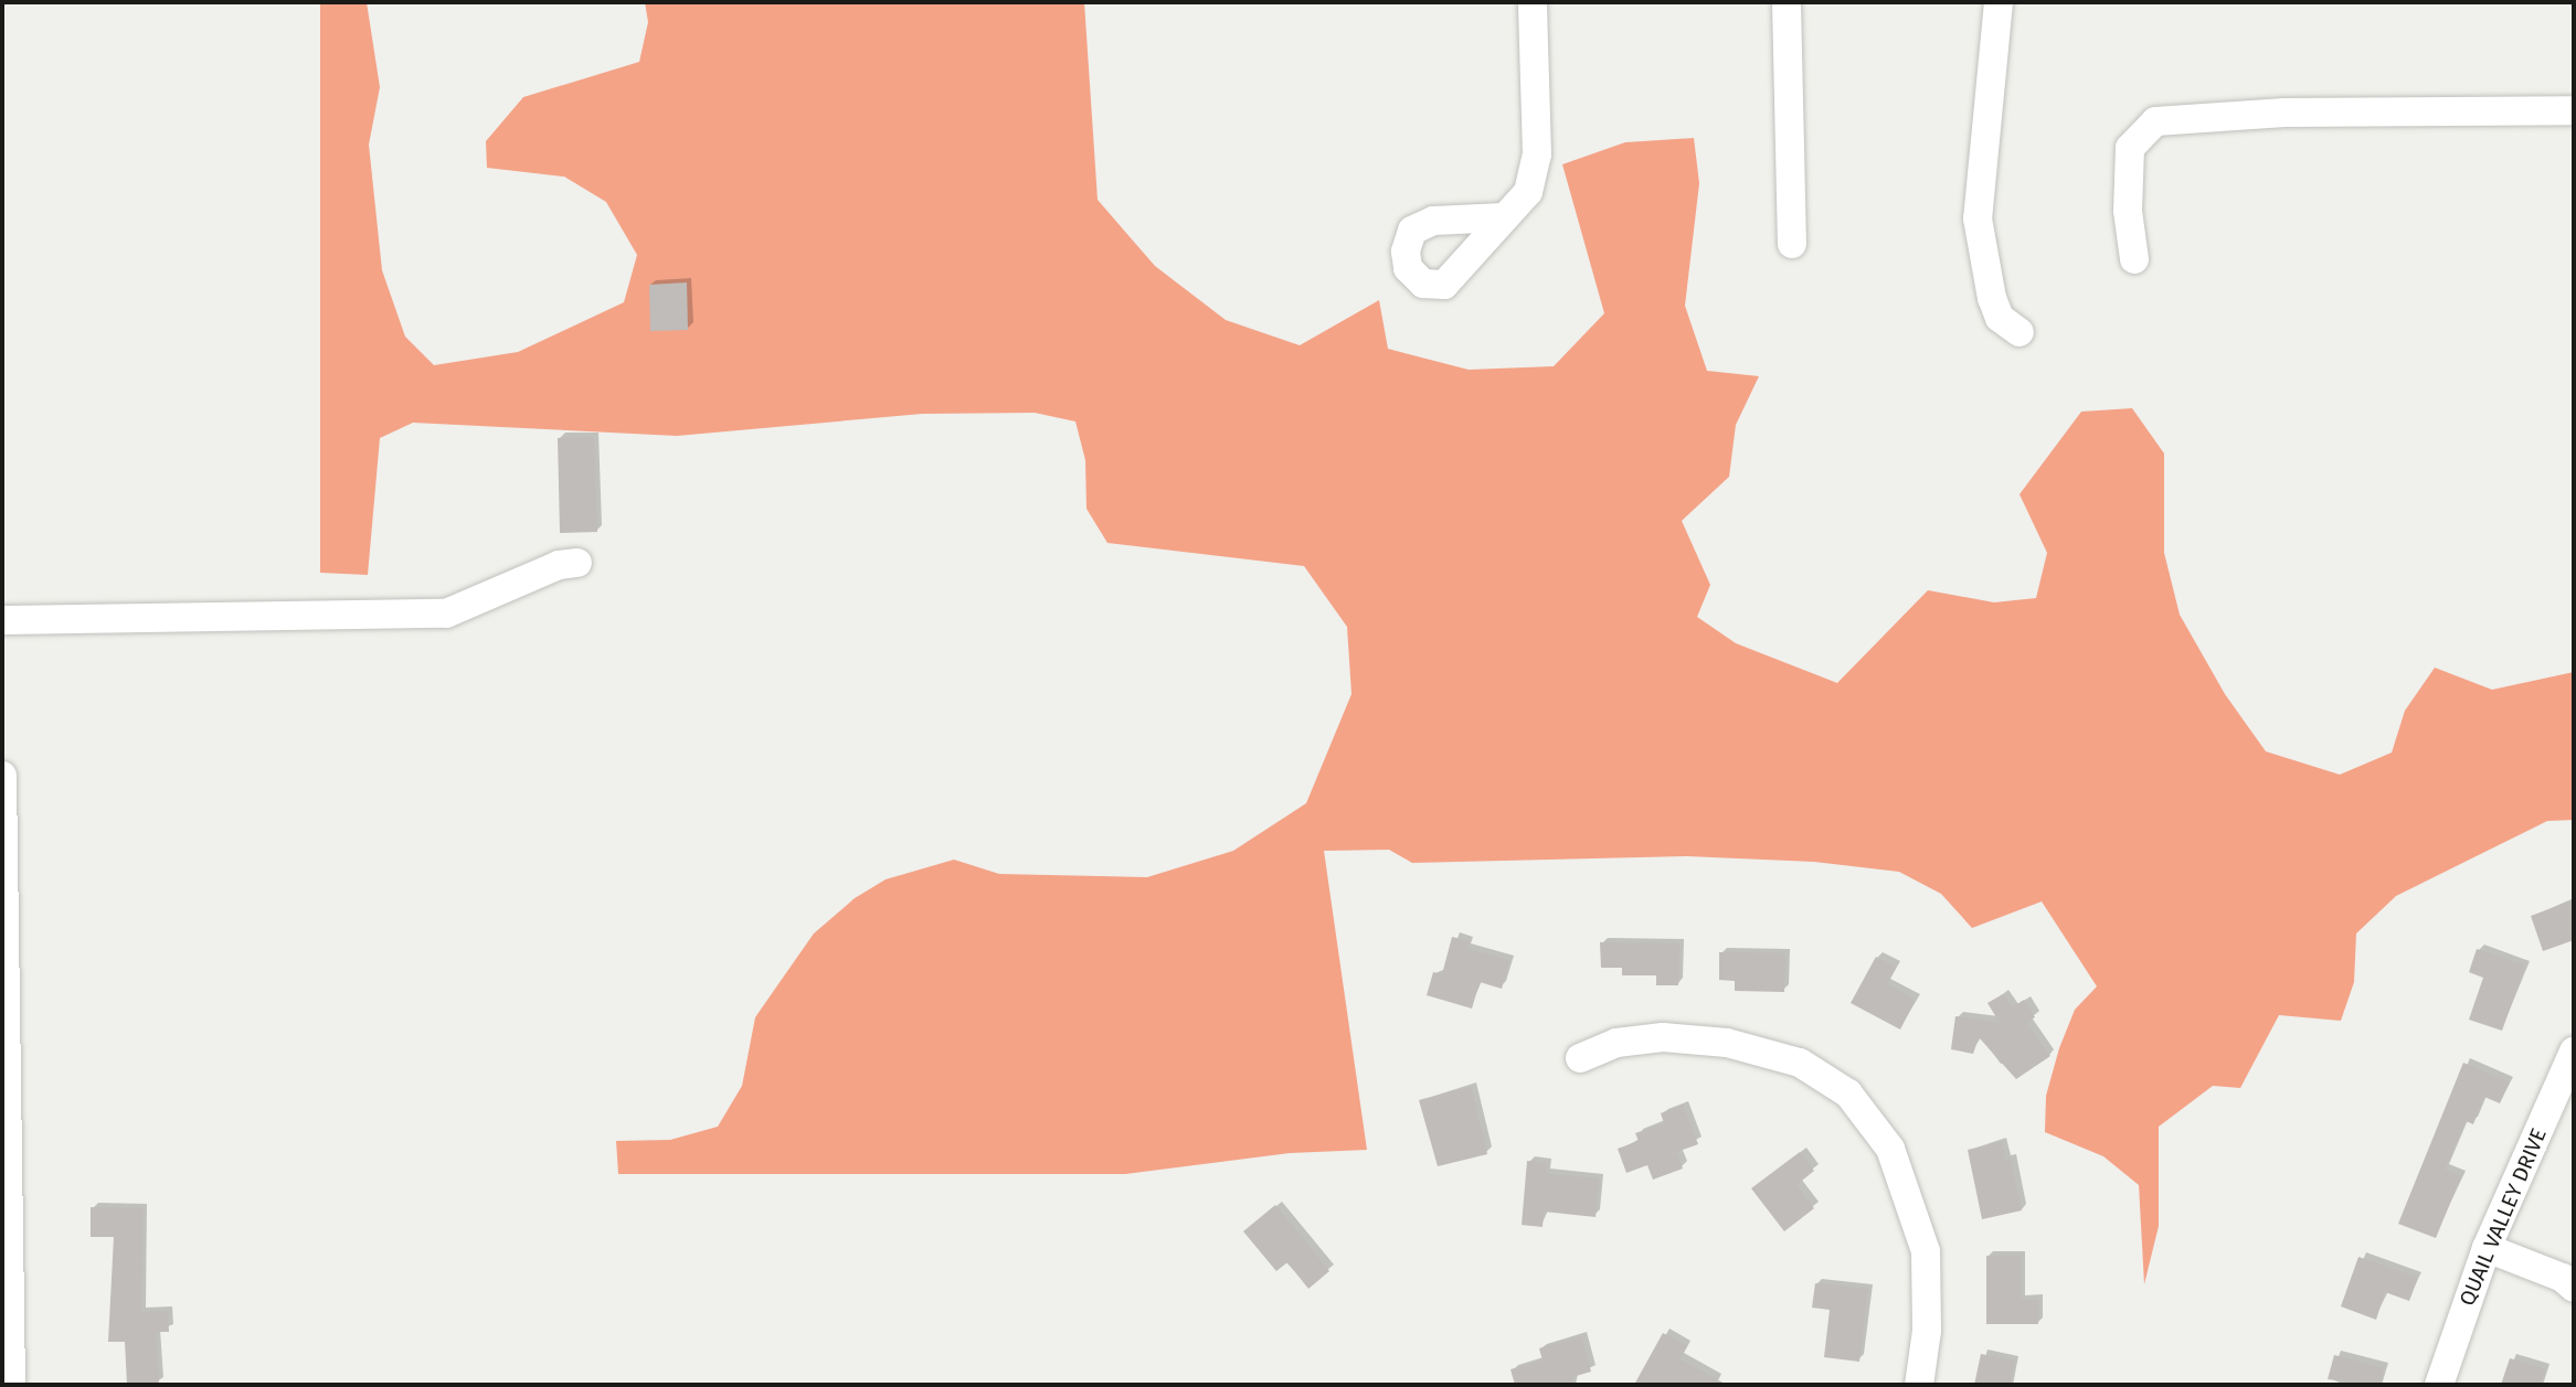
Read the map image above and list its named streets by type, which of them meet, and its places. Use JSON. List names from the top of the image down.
{
  "streets": {
    "street": ["QUAIL VALLEY DRIVE"]
  }
}
